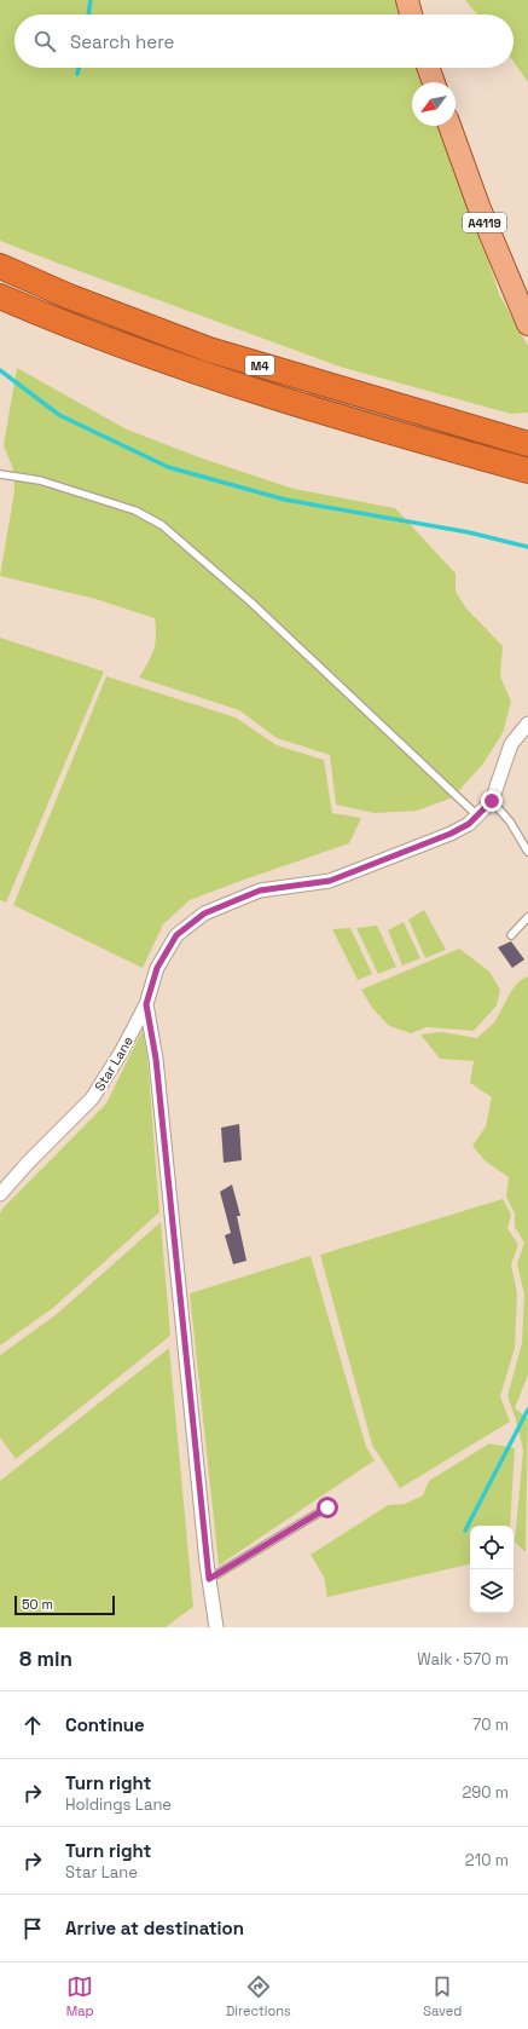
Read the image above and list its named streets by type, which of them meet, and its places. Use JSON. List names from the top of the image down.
{
  "streets": {
    "highway": ["M4"],
    "main road": ["A4119"],
    "street": ["Star Lane"]
  },
  "scale_bar": "50 m",
  "north": "bottom left",
  "page": {
    "search": "Search here",
    "scale": "50 m",
    "heading": ["8 min", "Walk · 570 m"],
    "list": [
      ["Continue", "70 m"],
      ["Turn right", "Holdings Lane", "290 m"],
      ["Turn right", "Star Lane", "210 m"],
      "Arrive at destination"
    ],
    "nav": ["Map", "Directions", "Saved"]
  }
}
